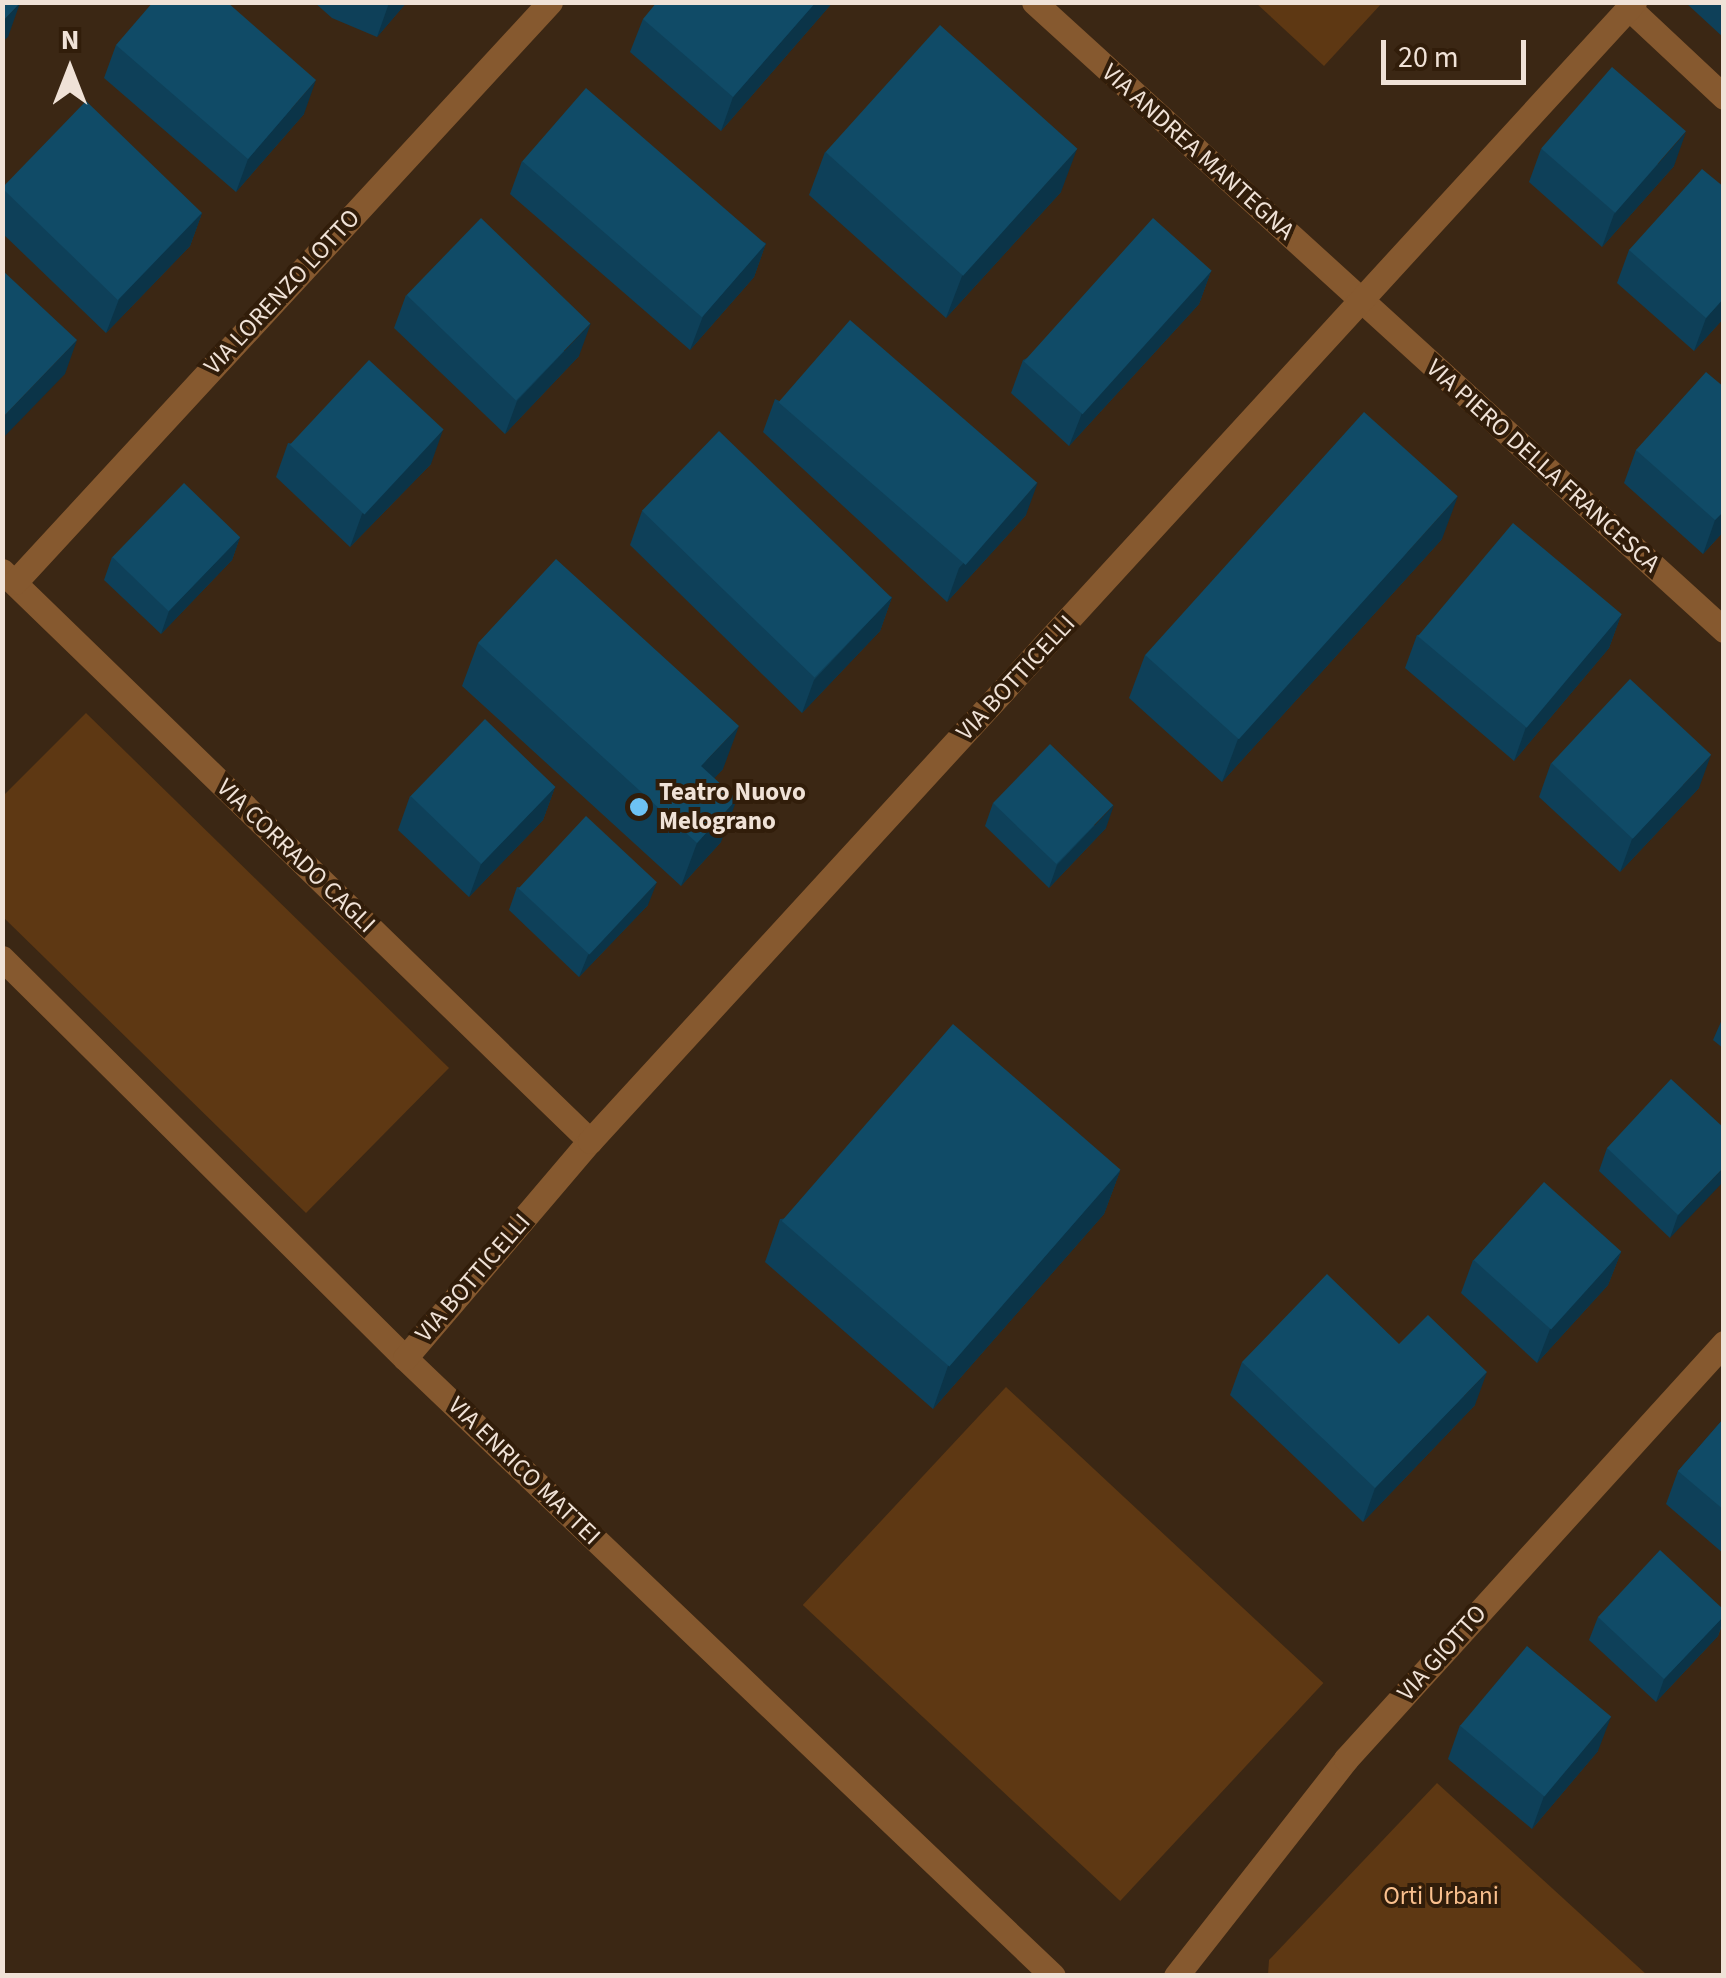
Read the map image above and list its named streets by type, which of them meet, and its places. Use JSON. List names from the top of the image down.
{
  "streets": {
    "street": [
      "VIA ANDREA MANTEGNA",
      "VIA LORENZO LOTTO",
      "VIA PIERO DELLA FRANCESCA",
      "VIA BOTTICELLI",
      "VIA CORRADO CAGLI",
      "VIA ENRICO MATTEI",
      "VIA GIOTTO"
    ]
  },
  "crossings": [
    ["VIA ANDREA MANTEGNA", "VIA PIERO DELLA FRANCESCA"],
    ["VIA ANDREA MANTEGNA", "VIA BOTTICELLI"],
    ["VIA LORENZO LOTTO", "VIA CORRADO CAGLI"],
    ["VIA PIERO DELLA FRANCESCA", "VIA BOTTICELLI"],
    ["VIA BOTTICELLI", "VIA CORRADO CAGLI"],
    ["VIA BOTTICELLI", "VIA ENRICO MATTEI"]
  ],
  "parks": ["Orti Urbani"],
  "places": ["Teatro Nuovo Melograno"],
  "scale_bar": "20 m",
  "north": "top"
}
